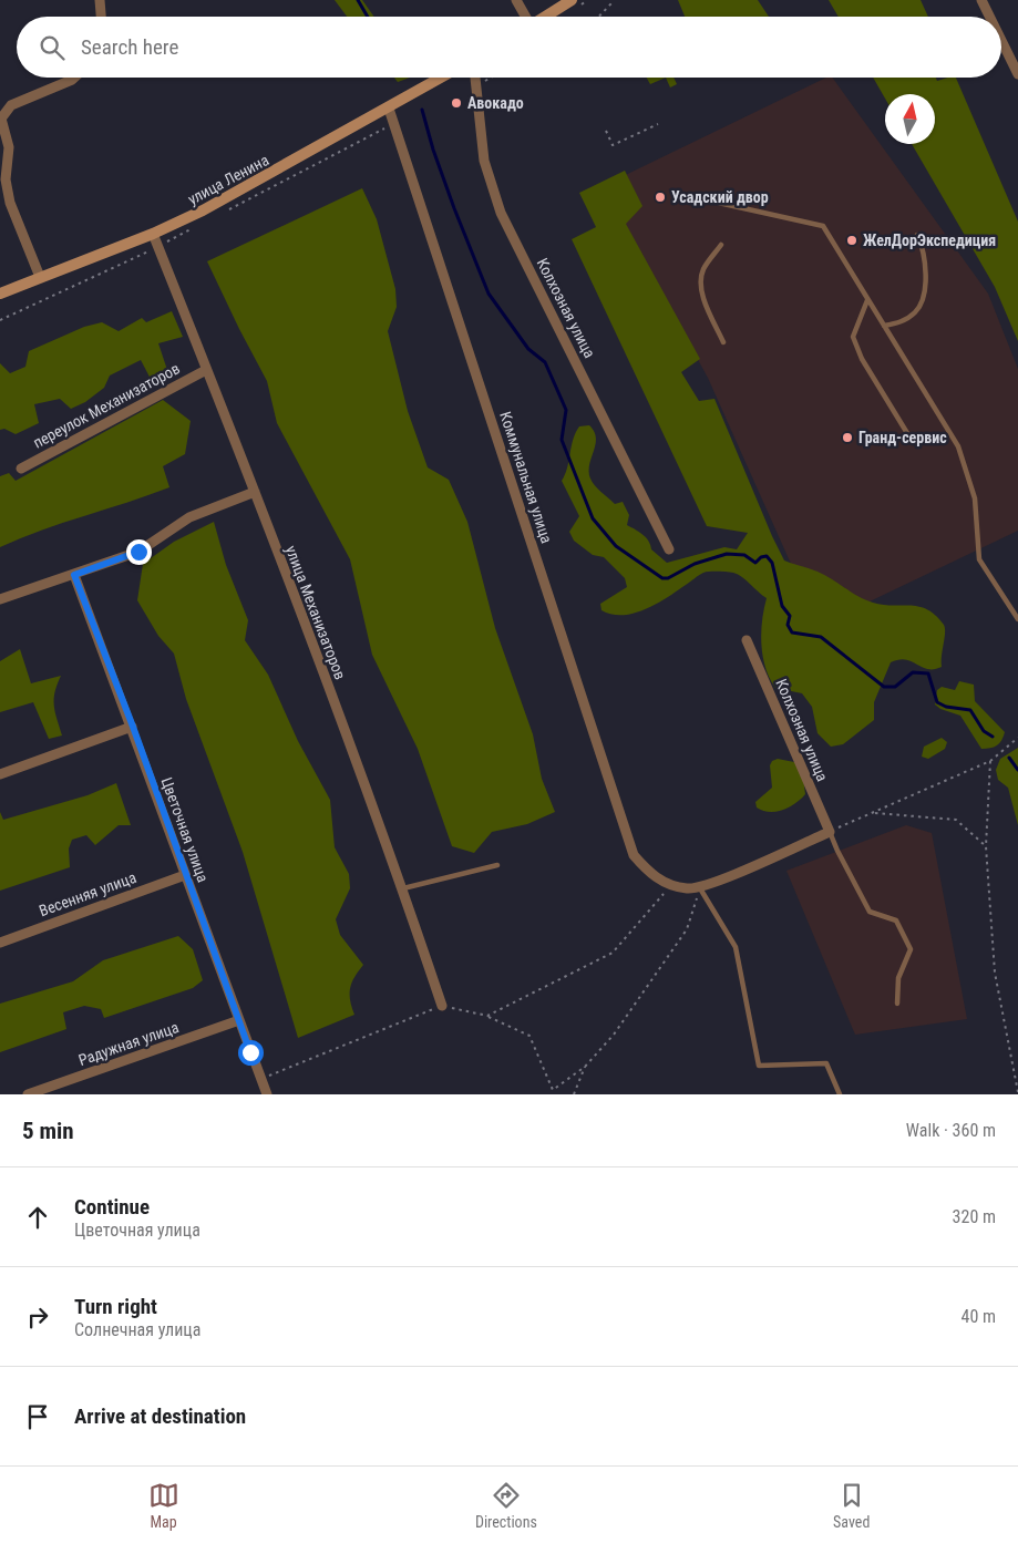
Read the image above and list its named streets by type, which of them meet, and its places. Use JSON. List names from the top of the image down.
{
  "streets": {
    "street": [
      "улица Ленина",
      "Колхозная улица",
      "переулок Механизаторов",
      "Коммунальная улица",
      "улица Механизаторов",
      "Цветочная улица",
      "Весенняя улица",
      "Радужная улица"
    ]
  },
  "crossings": [
    ["улица Ленина", "Коммунальная улица"],
    ["улица Ленина", "улица Механизаторов"],
    ["переулок Механизаторов", "улица Механизаторов"],
    ["Цветочная улица", "Весенняя улица"],
    ["Цветочная улица", "Радужная улица"]
  ],
  "places": [
    "Авокадо",
    "Усадский двор",
    "ЖелДорЭкспедиция",
    "Гранд-сервис"
  ],
  "north": "top",
  "page": {
    "search": "Search here",
    "heading": ["5 min", "Walk · 360 m"],
    "list": [
      ["Continue", "Цветочная улица", "320 m"],
      ["Turn right", "Солнечная улица", "40 m"],
      "Arrive at destination"
    ],
    "nav": ["Map", "Directions", "Saved"]
  }
}
